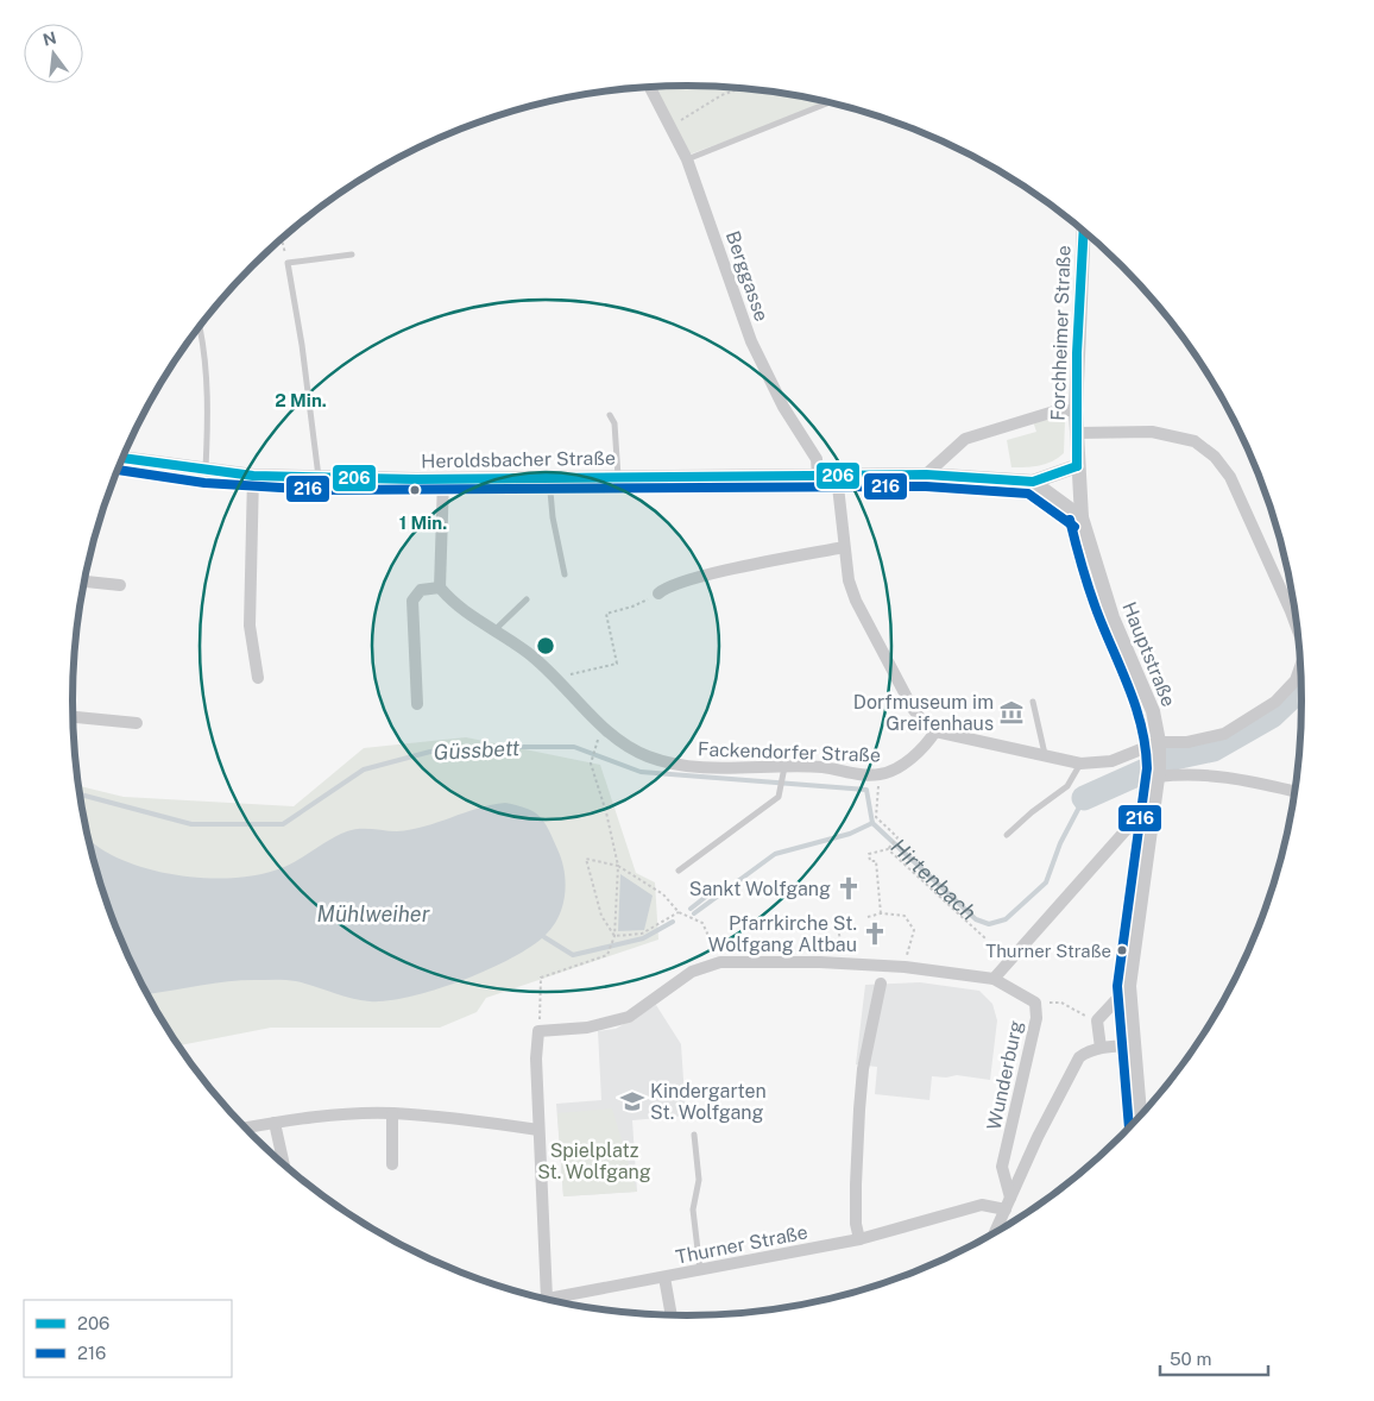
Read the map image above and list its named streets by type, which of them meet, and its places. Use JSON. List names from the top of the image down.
{
  "streets": {
    "street": [
      "Berggasse",
      "Forchheimer Straße",
      "Heroldsbacher Straße",
      "Hauptstraße",
      "Fackendorfer Straße",
      "Wunderburg",
      "Thurner Straße"
    ]
  },
  "crossings": [
    ["Berggasse", "Heroldsbacher Straße"],
    ["Forchheimer Straße", "Heroldsbacher Straße"],
    ["Forchheimer Straße", "Hauptstraße"]
  ],
  "water": ["Güssbett", "Hirtenbach", "Mühlweiher"],
  "parks": ["Spielplatz St. Wolfgang"],
  "places": {
    "museum": ["Dorfmuseum im Greifenhaus"],
    "church": ["Sankt Wolfgang", "Pfarrkirche St. Wolfgang Altbau"],
    "other": ["Thurner Straße"],
    "school or university": ["Kindergarten St. Wolfgang"]
  },
  "lines": ["transit line 206", "transit line 216"],
  "legend": ["206", "216"],
  "scale_bar": "50 m",
  "north": "top",
  "rings": ["2 Min.", "1 Min."]
}
